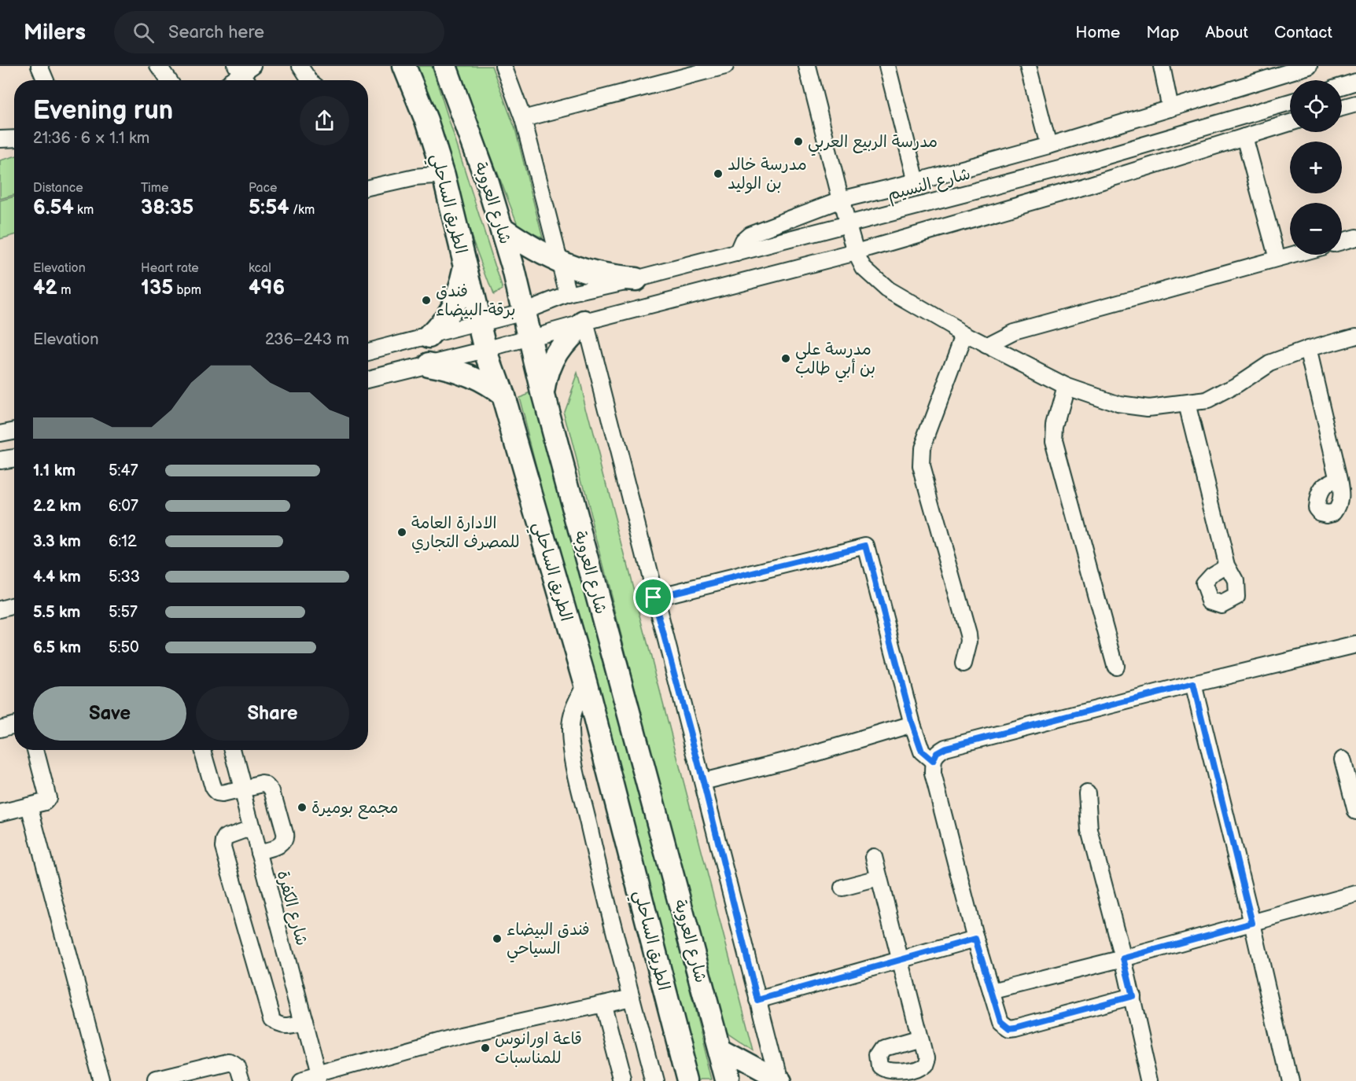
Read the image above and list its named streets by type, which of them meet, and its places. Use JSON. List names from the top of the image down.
{
  "streets": {
    "highway": ["شارع العروبة", "الطريق الساحلي"],
    "street": ["شارع النسيم", "شارع الكفرة"]
  },
  "crossings": [
    ["شارع النسيم", "شارع العروبة"],
    ["شارع النسيم", "الطريق الساحلي"]
  ],
  "places": [
    "مدرسة الربيع العربي",
    "مدرسة خالد بن الوليد",
    "فندق برقة-البيضاء",
    "مدرسة علي بن أبي طالب",
    "الادارة العامة للمصرف التجاري",
    "مجمع بوميرة",
    "فندق البيضاء السياحي",
    "قاعة اورانوس للمناسبات"
  ],
  "page": {
    "header": "Milers",
    "search": "Search here",
    "nav": [
      "Home",
      "Map",
      "About",
      "Contact"
    ],
    "map_buttons": ["+", "−"],
    "heading": ["Evening run", "21:36 · 6 × 1.1 km"],
    "stats": [
      ["Distance", "6.54 km"],
      ["Time", "38:35"],
      ["Pace", "5:54 /km"],
      ["Elevation", "42 m"],
      ["Heart rate", "135 bpm"],
      ["kcal", "496"]
    ],
    "chart": ["Elevation", "236–243 m"],
    "list": [
      {
        "name": "1.1 km",
        "note": "5:47"
      },
      {
        "name": "2.2 km",
        "note": "6:07"
      },
      {
        "name": "3.3 km",
        "note": "6:12"
      },
      {
        "name": "4.4 km",
        "note": "5:33"
      },
      {
        "name": "5.5 km",
        "note": "5:57"
      },
      {
        "name": "6.5 km",
        "note": "5:50"
      }
    ],
    "buttons": ["Save", "Share"]
  }
}
